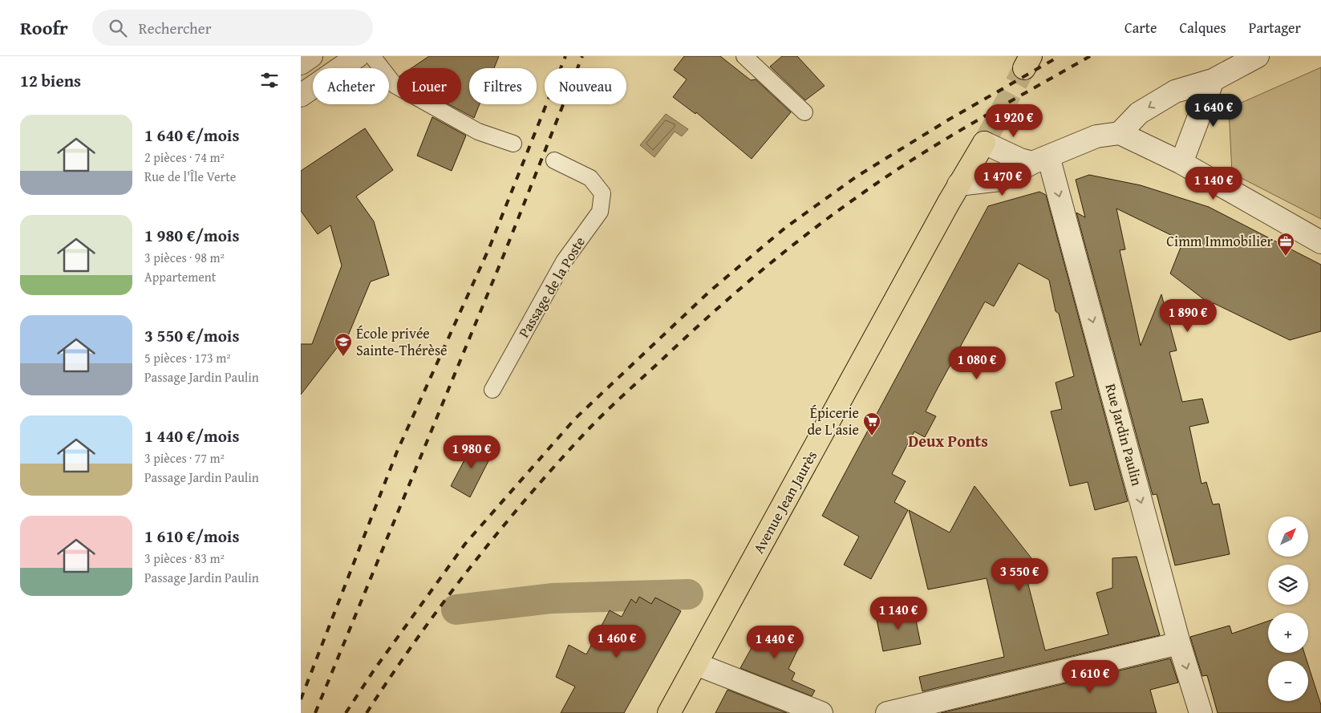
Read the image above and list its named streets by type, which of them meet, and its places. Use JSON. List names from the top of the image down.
{
  "streets": {
    "main road": ["Avenue Jean Jaurès"],
    "street": ["Rue Jardin Paulin"],
    "lane": ["Passage de la Poste"]
  },
  "one_way": ["Rue Jardin Paulin"],
  "districts": ["Deux Ponts"],
  "places": {
    "office": ["Cimm Immobilier"],
    "school or university": ["École privée Sainte-Thérèse"],
    "supermarket": ["Épicerie de L'asie"]
  },
  "north": "top right",
  "page": {
    "header": "Roofr",
    "search": "Rechercher",
    "nav": ["Carte", "Calques", "Partager"],
    "heading": "12 biens",
    "chip": [
      "Acheter",
      "Louer",
      "Filtres",
      "Nouveau"
    ],
    "price": [
      "1 640 €",
      "1 920 €",
      "1 470 €",
      "1 140 €",
      "1 890 €",
      "1 080 €",
      "1 980 €",
      "3 550 €",
      "1 140 €",
      "1 460 €",
      "1 440 €",
      "1 610 €"
    ],
    "list": [
      {
        "name": "1 640 €/mois",
        "note": "2 pièces · 74 m² · Rue de l'Île Verte"
      },
      {
        "name": "1 980 €/mois",
        "note": "3 pièces · 98 m² · Appartement"
      },
      {
        "name": "3 550 €/mois",
        "note": "5 pièces · 173 m² · Passage Jardin Paulin"
      },
      {
        "name": "1 440 €/mois",
        "note": "3 pièces · 77 m² · Passage Jardin Paulin"
      },
      {
        "name": "1 610 €/mois",
        "note": "3 pièces · 83 m² · Passage Jardin Paulin"
      }
    ],
    "map_buttons": ["+", "−"]
  }
}
